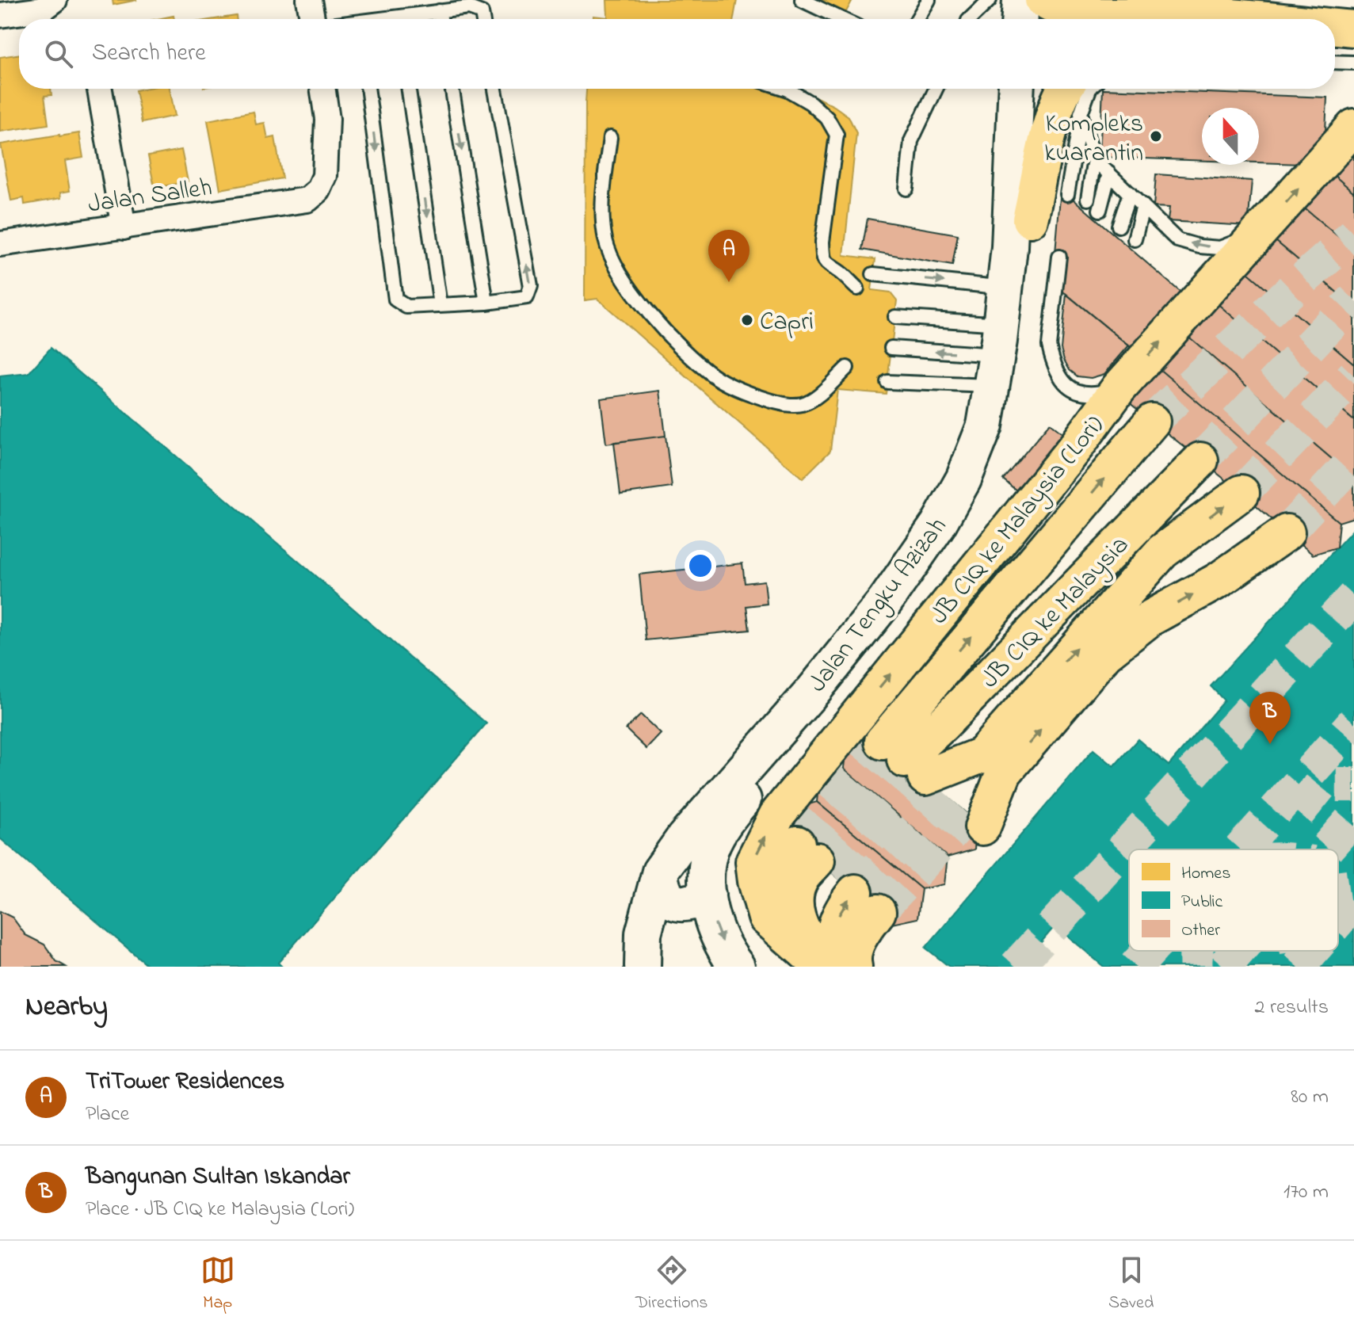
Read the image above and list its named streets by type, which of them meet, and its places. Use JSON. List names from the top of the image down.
{
  "streets": {
    "main road": ["JB CIQ ke Malaysia (Lori)", "Jalan Tengku Azizah", "JB CIQ ke Malaysia"],
    "street": ["Jalan Salleh"]
  },
  "crossings": [
    ["JB CIQ ke Malaysia (Lori)", "JB CIQ ke Malaysia"]
  ],
  "places": ["Kompleks kuarantin", "Capri"],
  "legend": ["Homes", "Public", "Other"],
  "north": "top",
  "page": {
    "search": "Search here",
    "pins": ["A", "B"],
    "heading": ["Nearby", "2 results"],
    "list": [
      {
        "mark": "A",
        "name": "TriTower Residences",
        "note": "Place",
        "value": "80 m"
      },
      {
        "mark": "B",
        "name": "Bangunan Sultan Iskandar",
        "note": "Place · JB CIQ ke Malaysia (Lori)",
        "value": "170 m"
      }
    ],
    "nav": ["Map", "Directions", "Saved"]
  }
}
